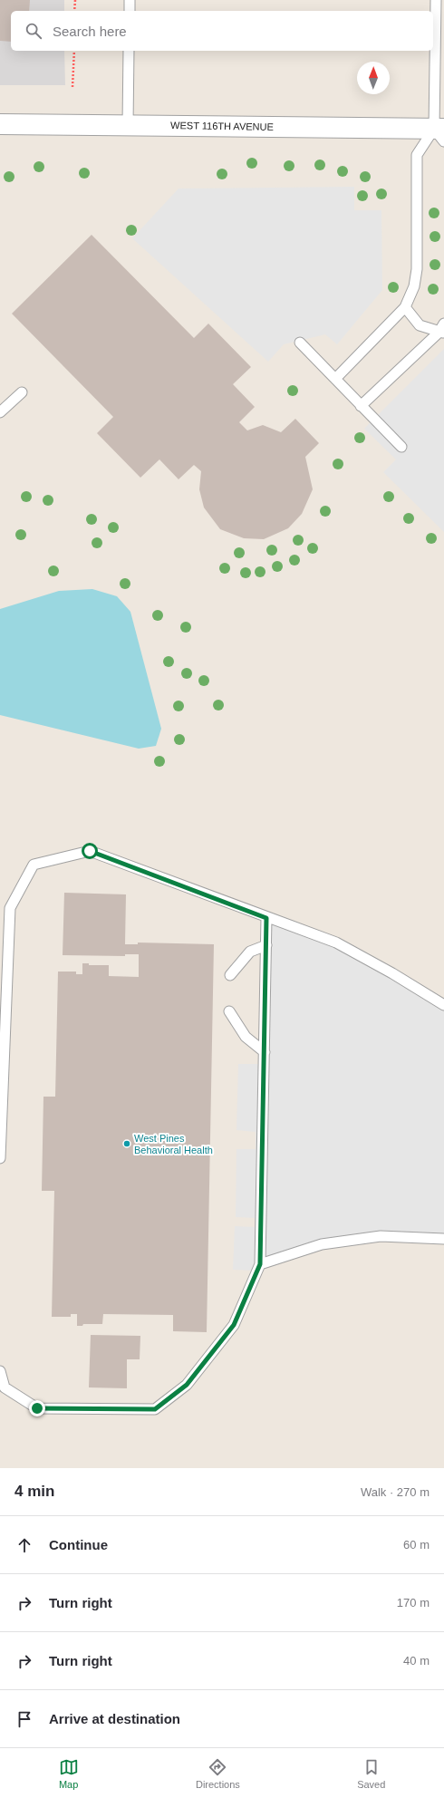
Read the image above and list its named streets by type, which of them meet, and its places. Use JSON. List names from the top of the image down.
{
  "streets": {
    "street": ["WEST 116TH AVENUE"]
  },
  "places": ["West Pines Behavioral Health"],
  "north": "top",
  "page": {
    "search": "Search here",
    "heading": ["4 min", "Walk · 270 m"],
    "list": [
      ["Continue", "60 m"],
      ["Turn right", "170 m"],
      ["Turn right", "40 m"],
      "Arrive at destination"
    ],
    "nav": ["Map", "Directions", "Saved"]
  }
}
